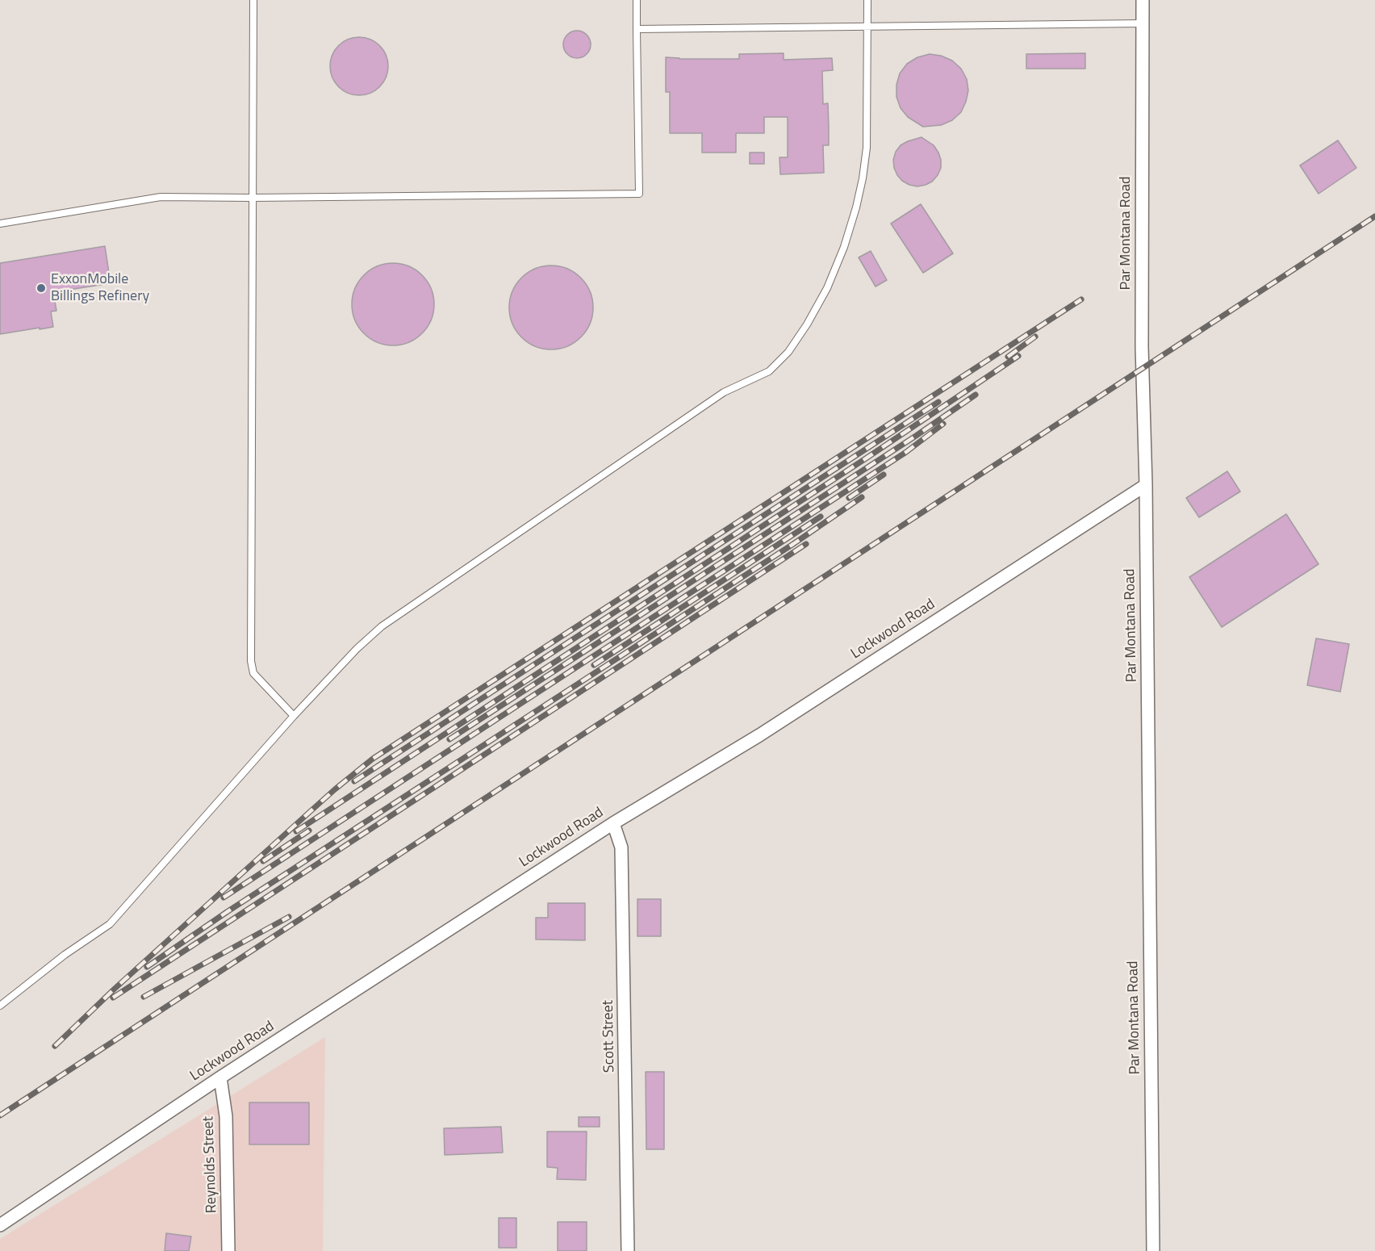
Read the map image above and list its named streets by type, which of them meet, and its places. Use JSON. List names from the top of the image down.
{
  "streets": {
    "street": [
      "Par Montana Road",
      "Lockwood Road",
      "Scott Street",
      "Reynolds Street"
    ]
  },
  "crossings": [
    ["Par Montana Road", "Lockwood Road"],
    ["Lockwood Road", "Scott Street"],
    ["Lockwood Road", "Reynolds Street"]
  ],
  "places": ["ExxonMobile Billings Refinery"]
}
